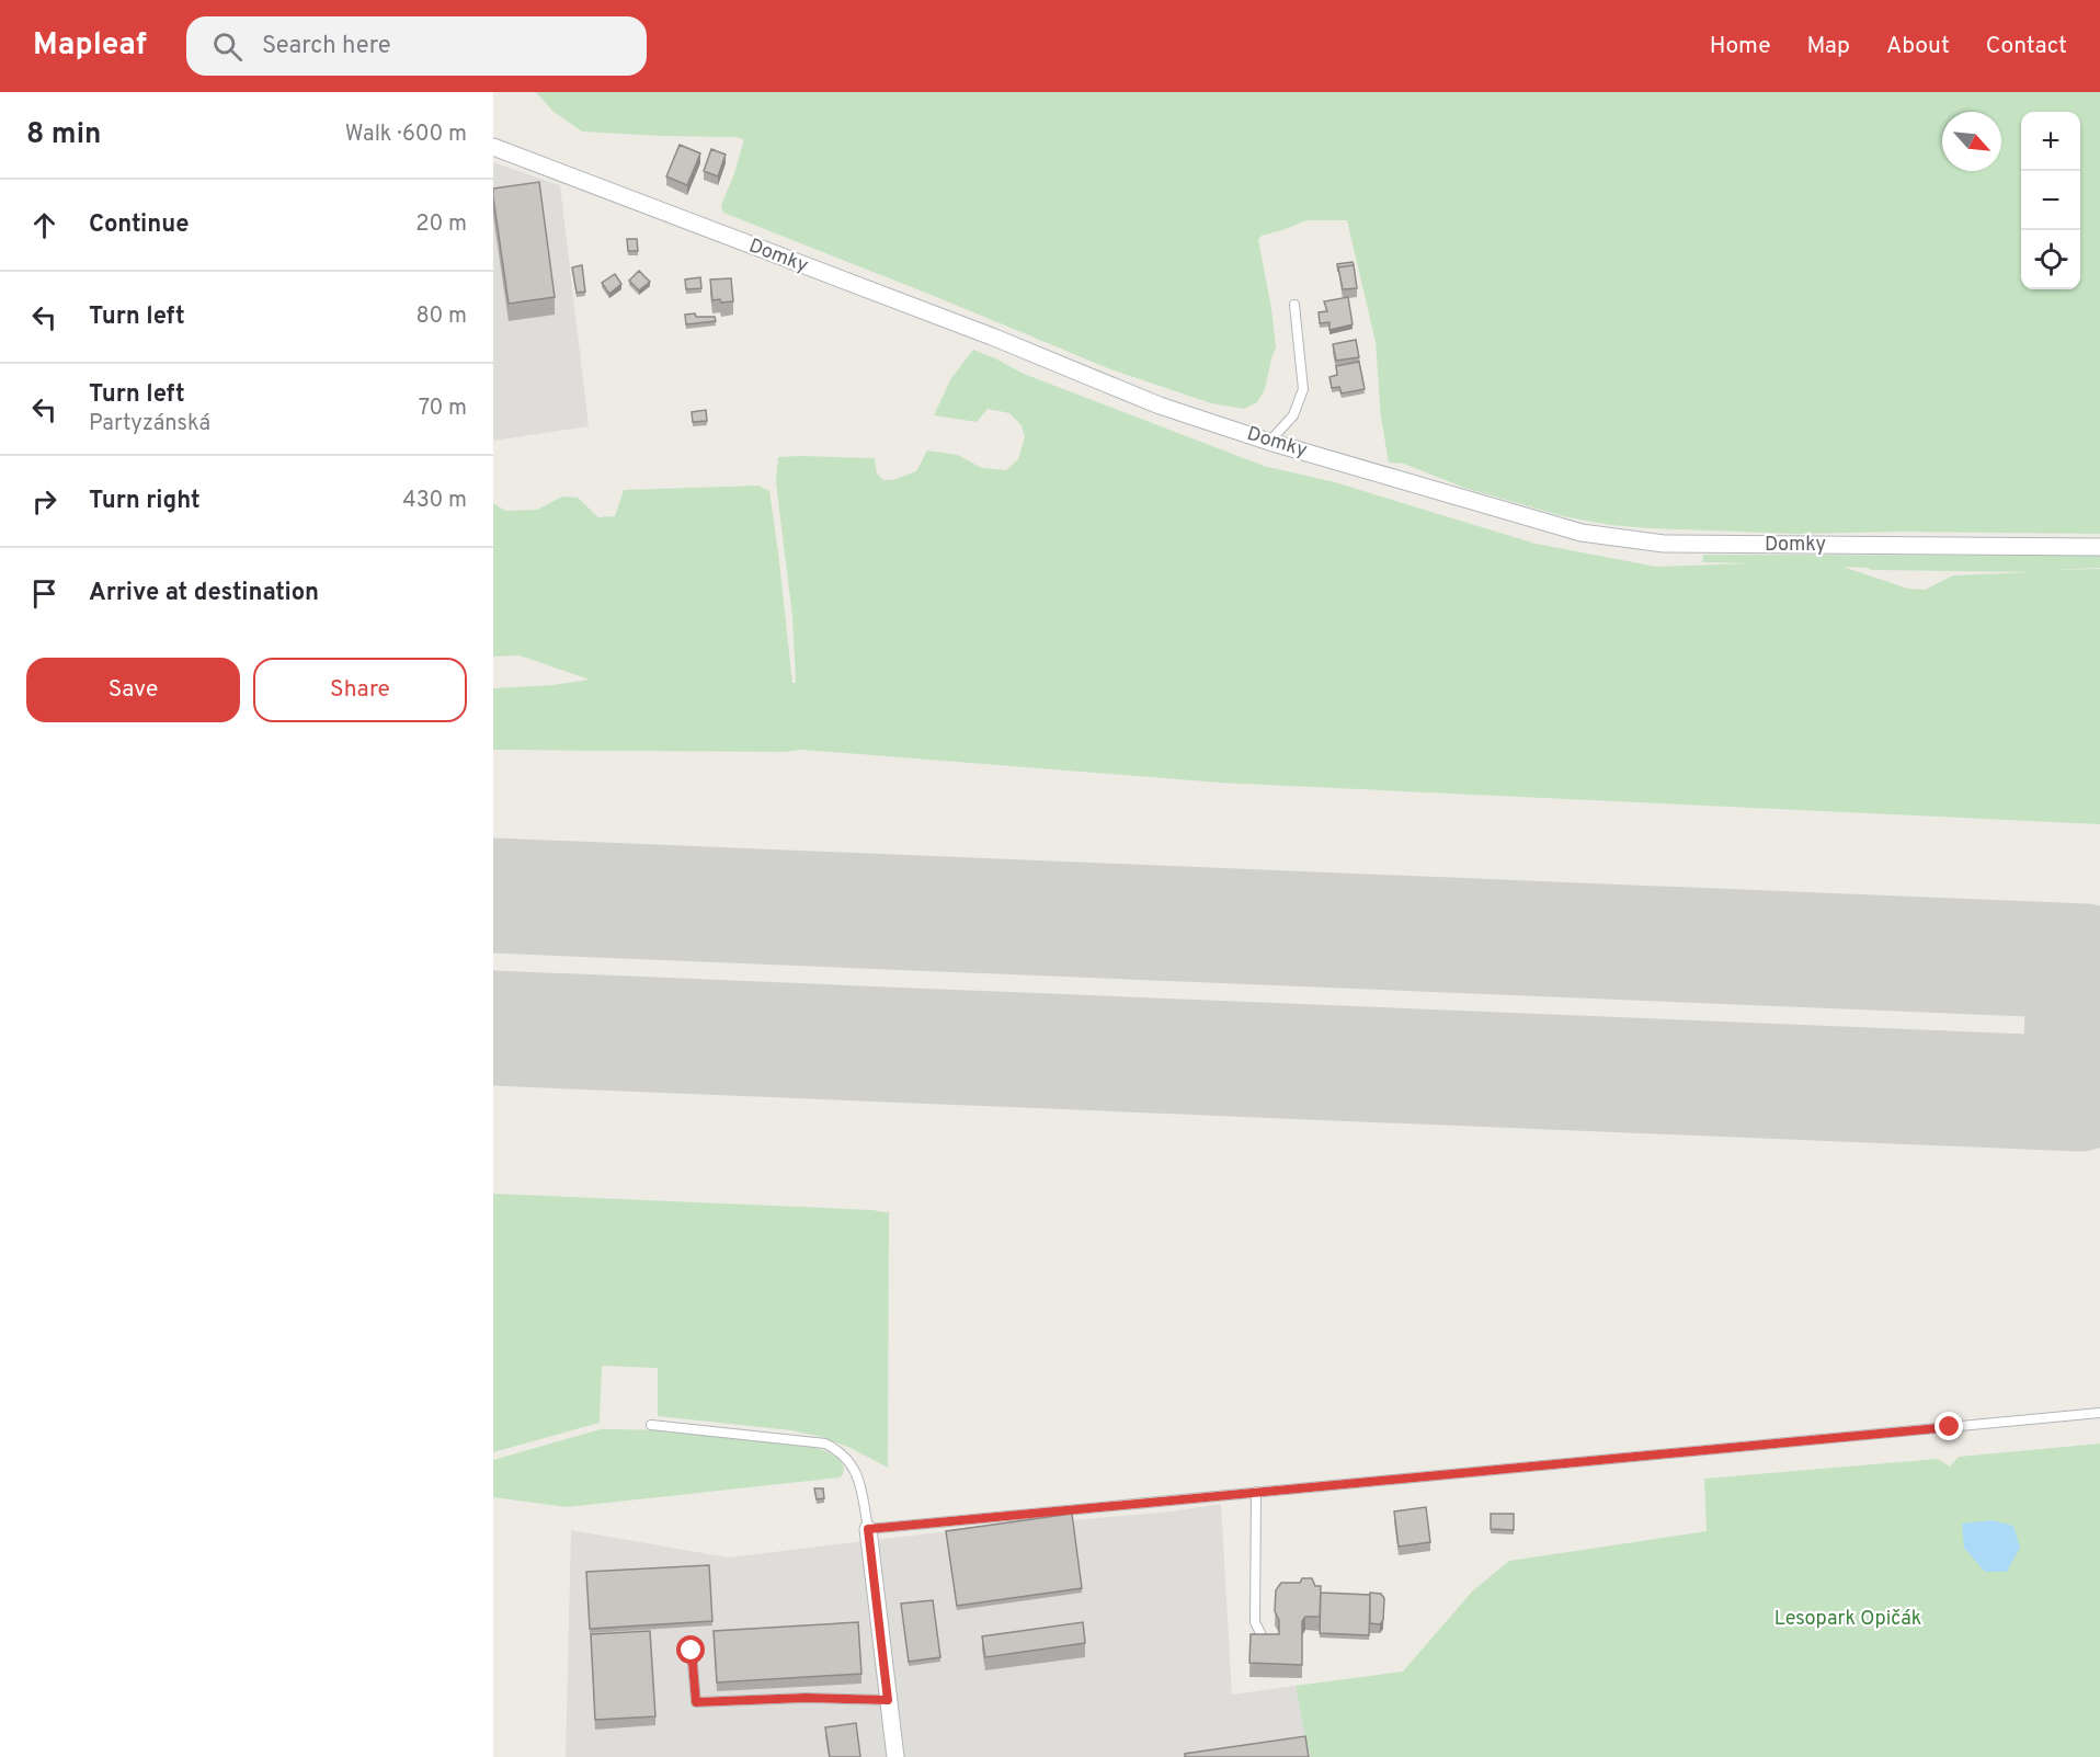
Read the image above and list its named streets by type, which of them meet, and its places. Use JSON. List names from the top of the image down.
{
  "streets": {
    "street": ["Domky"]
  },
  "parks": ["Lesopark Opičák"],
  "north": "bottom right",
  "page": {
    "header": "Mapleaf",
    "search": "Search here",
    "nav": [
      "Home",
      "Map",
      "About",
      "Contact"
    ],
    "heading": ["8 min", "Walk · 600 m"],
    "map_buttons": ["+", "−"],
    "list": [
      ["Continue", "20 m"],
      ["Turn left", "80 m"],
      ["Turn left", "Partyzánská", "70 m"],
      ["Turn right", "430 m"],
      "Arrive at destination"
    ],
    "buttons": ["Save", "Share"]
  }
}
